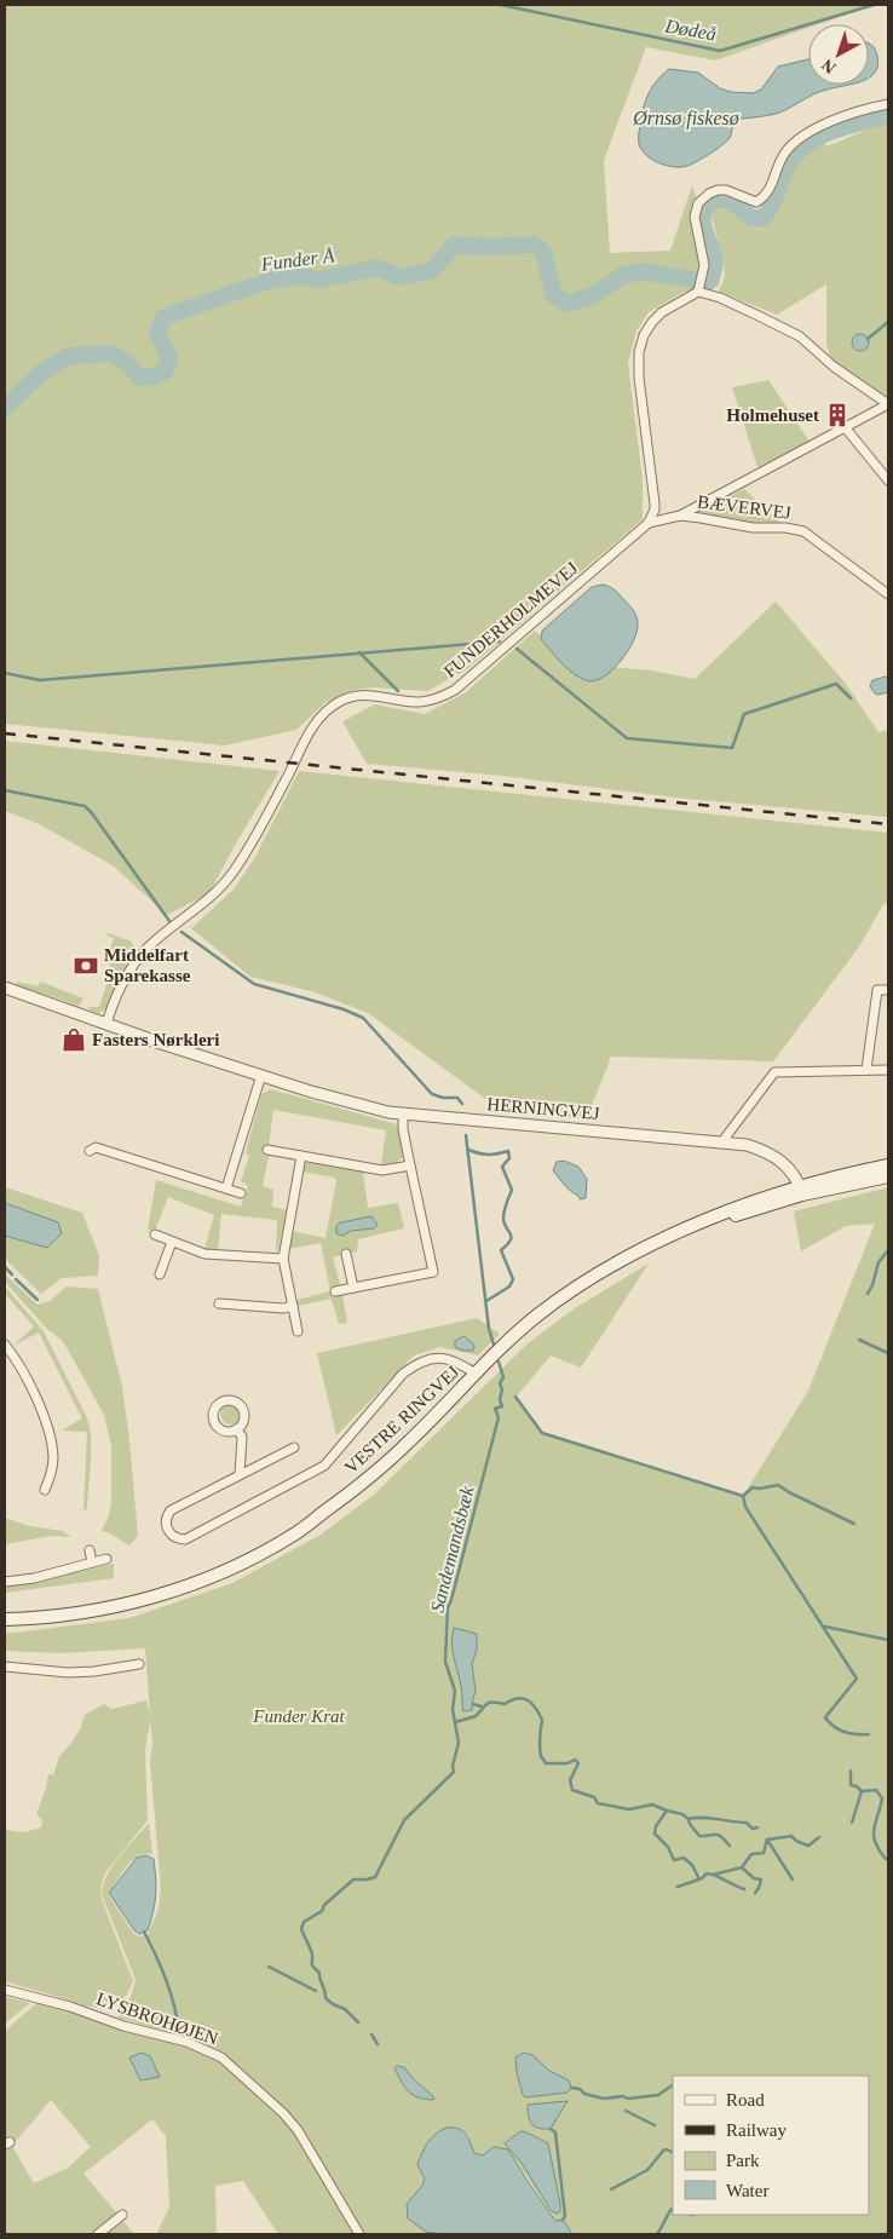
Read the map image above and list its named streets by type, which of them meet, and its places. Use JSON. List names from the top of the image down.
{
  "streets": {
    "main road": ["VESTRE RINGVEJ"],
    "street": [
      "BÆVERVEJ",
      "FUNDERHOLMEVEJ",
      "HERNINGVEJ",
      "LYSBROHØJEN"
    ]
  },
  "crossings": [
    ["BÆVERVEJ", "FUNDERHOLMEVEJ"],
    ["FUNDERHOLMEVEJ", "HERNINGVEJ"],
    ["HERNINGVEJ", "VESTRE RINGVEJ"]
  ],
  "water": [
    "Dødeå",
    "Ørnsø fiskesø",
    "Funder Å",
    "Sandemandsbæk"
  ],
  "parks": ["Funder Krat"],
  "places": {
    "building": ["Holmehuset"],
    "bank": ["Middelfart Sparekasse"],
    "shop": ["Fasters Nørkleri"]
  },
  "legend": [
    "Road",
    "Railway",
    "Park",
    "Water"
  ],
  "north": "bottom left"
}
